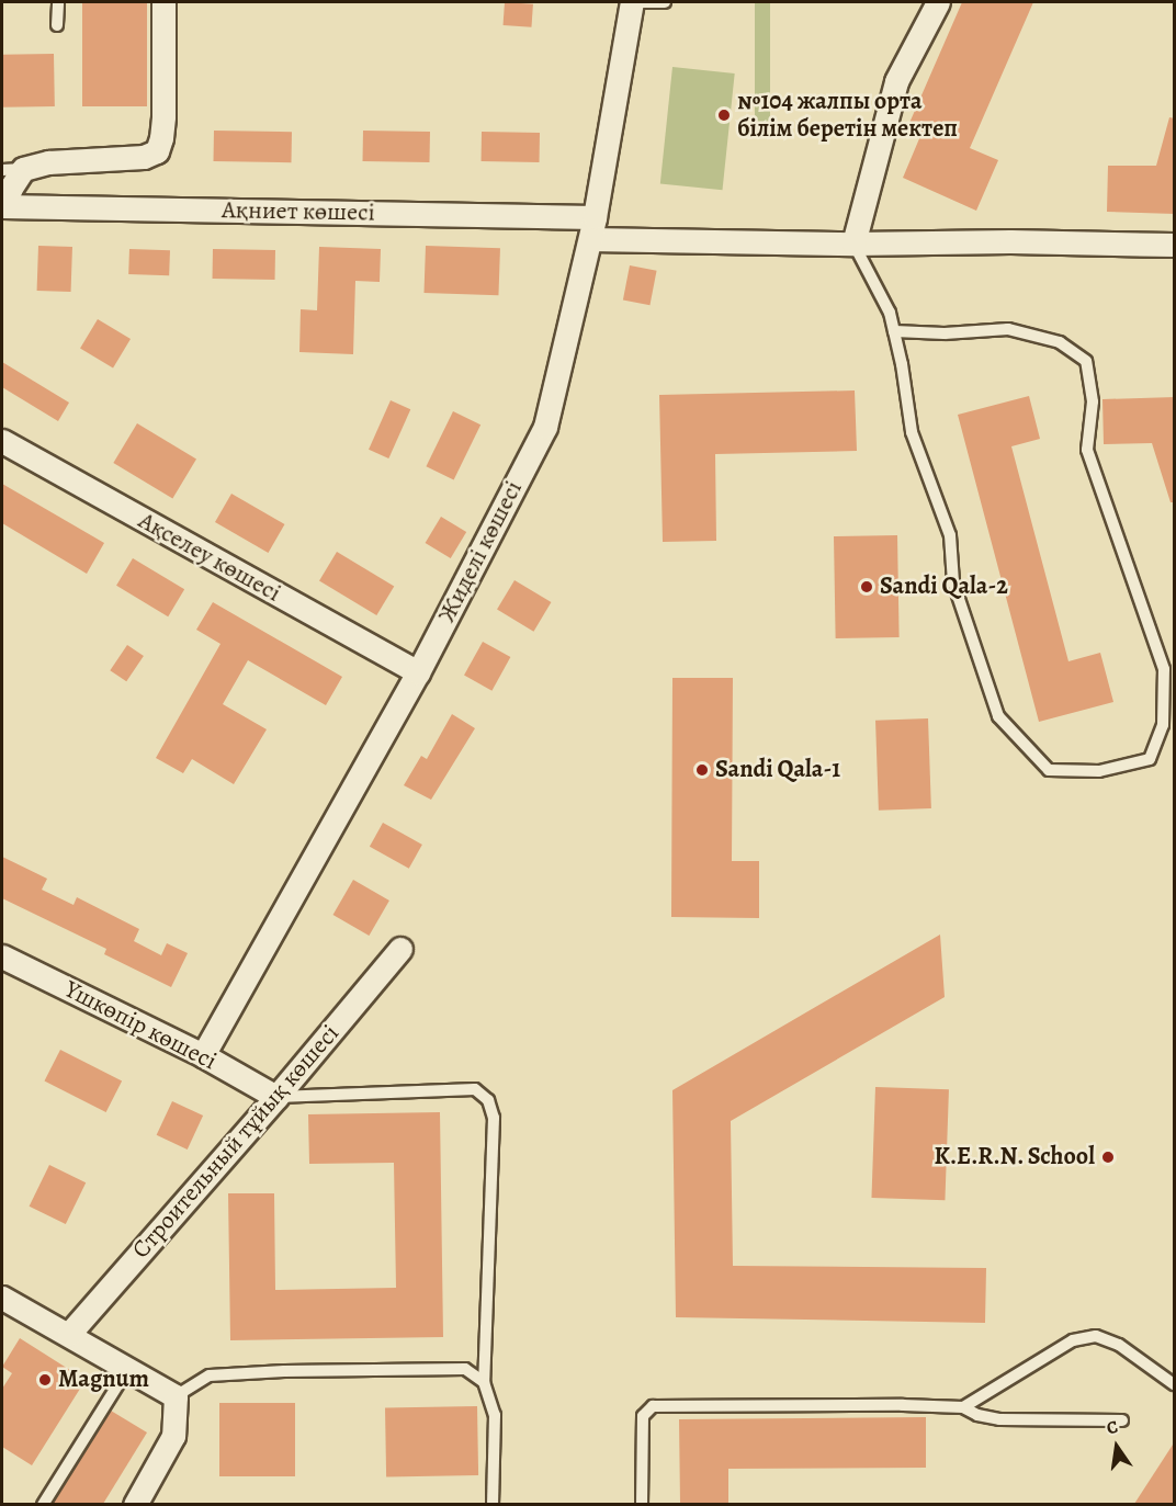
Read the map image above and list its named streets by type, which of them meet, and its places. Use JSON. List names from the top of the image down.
{
  "streets": {
    "street": [
      "Ақниет көшесі",
      "Жиделі көшесі",
      "Ақселеу көшесі",
      "Үшкөпір көшесі",
      "Строительный тұйық көшесі"
    ]
  },
  "crossings": [
    ["Ақниет көшесі", "Жиделі көшесі"],
    ["Жиделі көшесі", "Ақселеу көшесі"],
    ["Жиделі көшесі", "Үшкөпір көшесі"],
    ["Үшкөпір көшесі", "Строительный тұйық көшесі"]
  ],
  "places": [
    "№104 жалпы орта білім беретін мектеп",
    "Sandi Qala-2",
    "Sandi Qala-1",
    "K.E.R.N. School",
    "Magnum"
  ],
  "north": "top"
}
